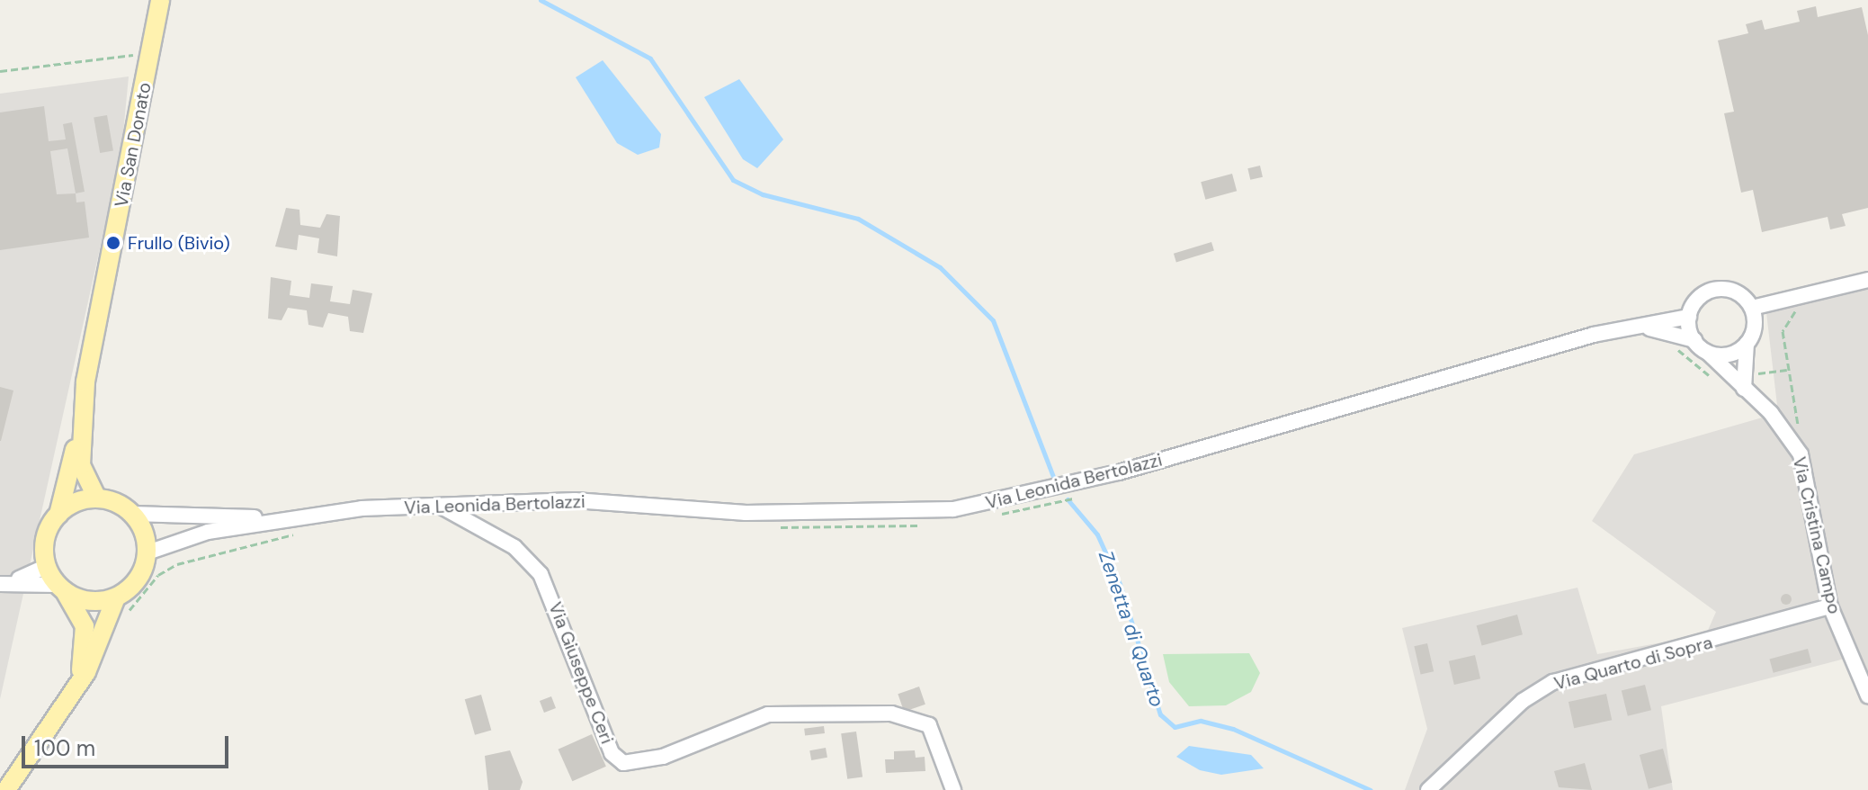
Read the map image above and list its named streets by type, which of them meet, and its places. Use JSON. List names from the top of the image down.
{
  "streets": {
    "main road": ["Via San Donato"],
    "street": [
      "Via Leonida Bertolazzi",
      "Via Cristina Campo",
      "Via Quarto di Sopra",
      "Via Giuseppe Ceri"
    ]
  },
  "crossings": [
    ["Via San Donato", "Via Leonida Bertolazzi"],
    ["Via Leonida Bertolazzi", "Via Cristina Campo"],
    ["Via Leonida Bertolazzi", "Via Giuseppe Ceri"],
    ["Via Cristina Campo", "Via Quarto di Sopra"]
  ],
  "water": ["Zenetta di Quarto"],
  "places": ["Frullo (Bivio)"],
  "scale_bar": "100 m"
}
